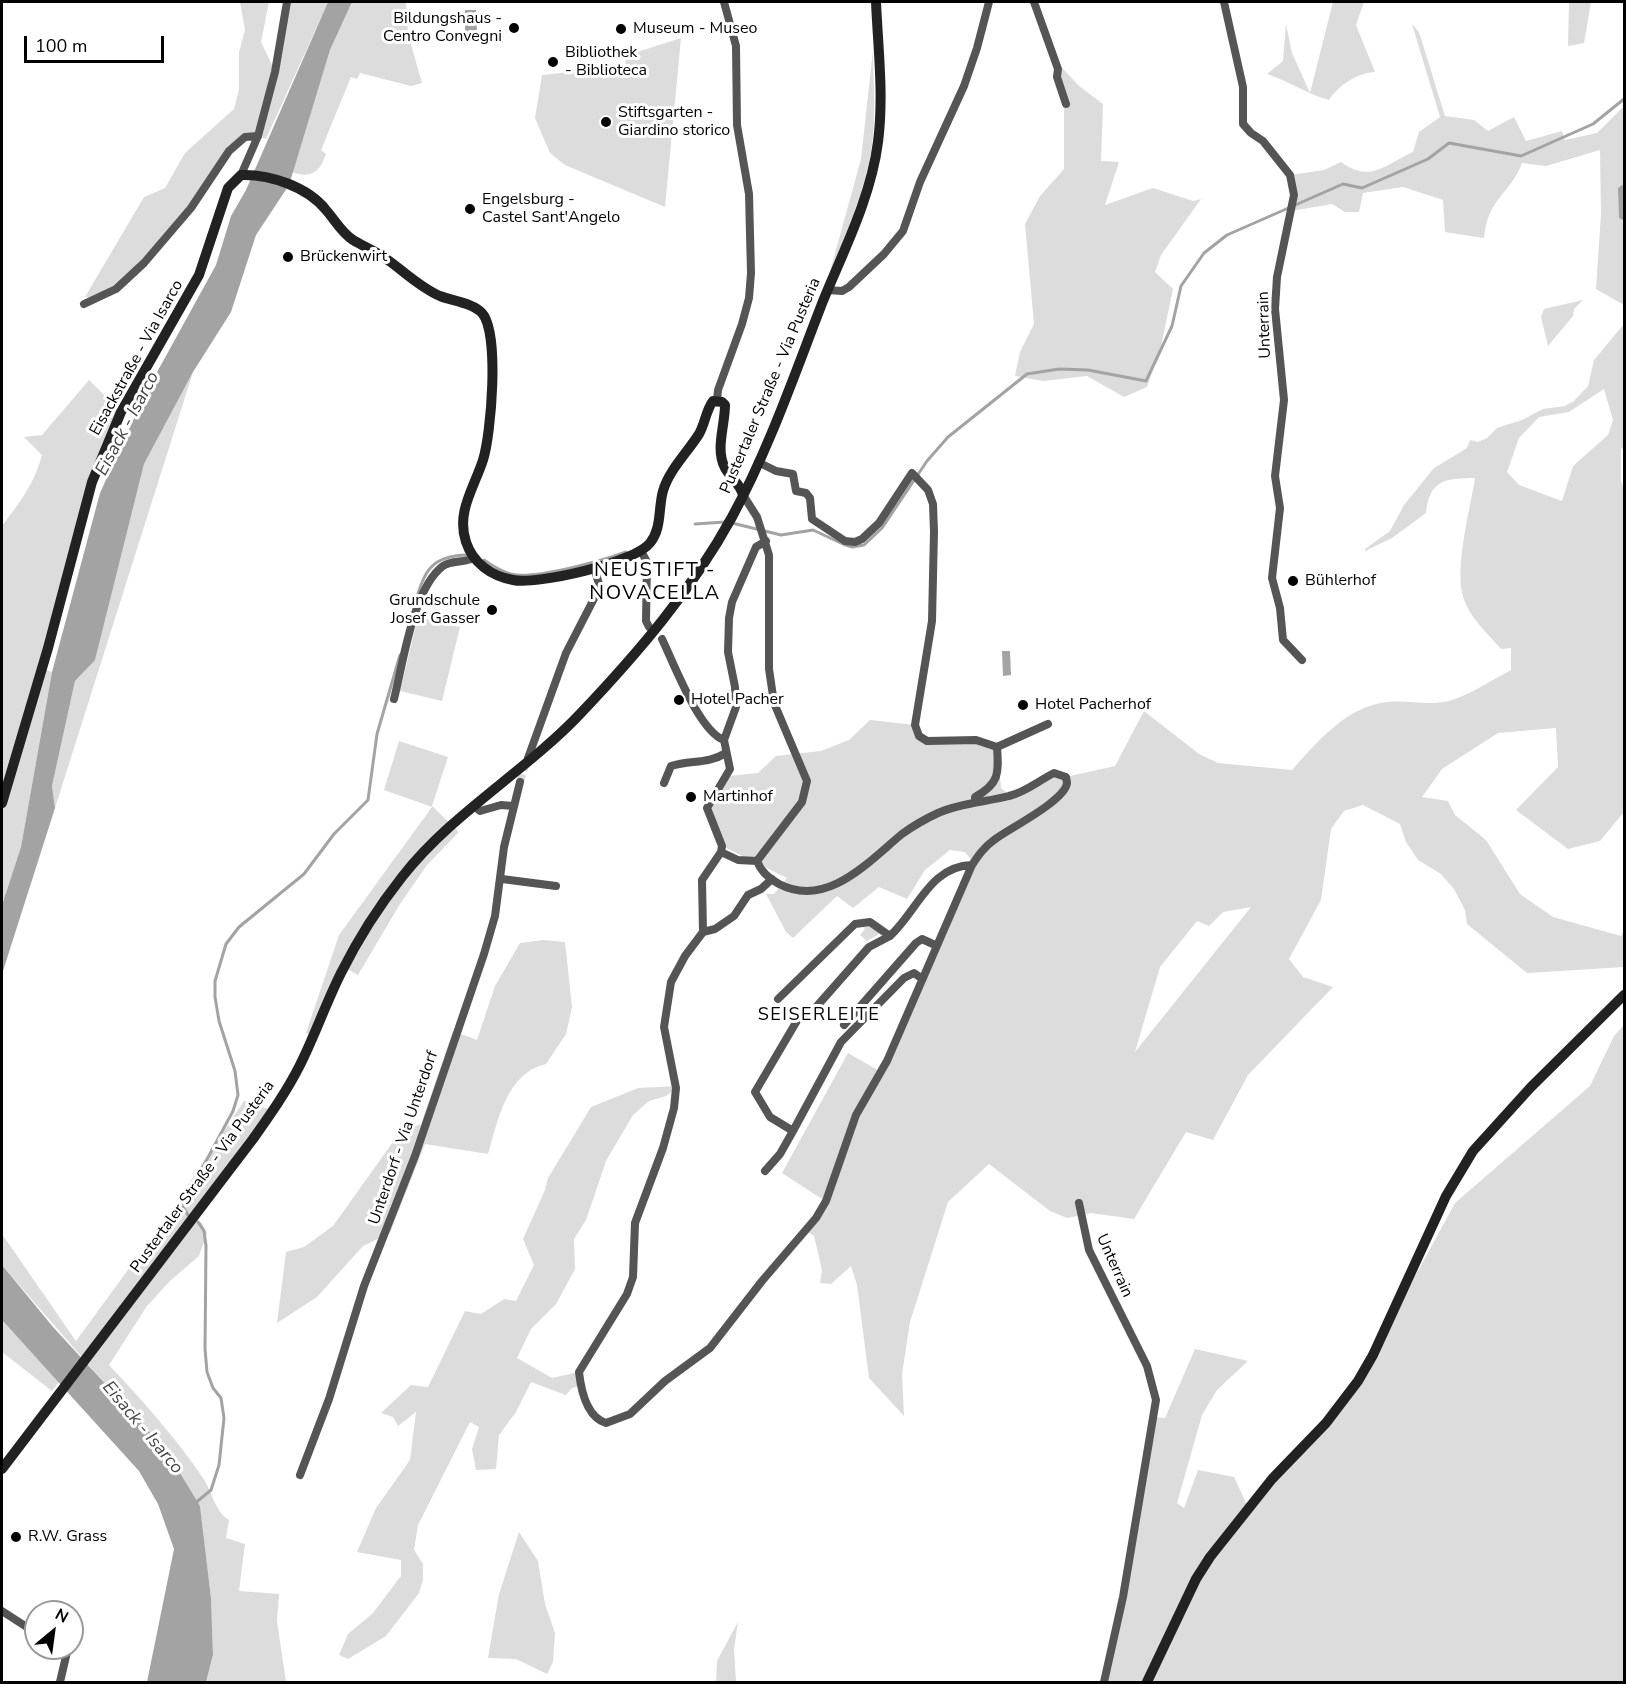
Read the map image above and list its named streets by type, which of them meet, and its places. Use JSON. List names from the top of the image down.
{
  "streets": {
    "street": [
      "Unterrain",
      "Eisackstraße - Via Isarco",
      "Pustertaler Straße - Via Pusteria",
      "Unterdorf - Via Unterdorf"
    ]
  },
  "districts": ["NEUSTIFT - NOVACELLA", "SEISERLEITE"],
  "water": ["Eisack - Isarco"],
  "places": [
    "Bildungshaus - Centro Convegni",
    "Museum - Museo",
    "Bibliothek - Biblioteca",
    "Stiftsgarten - Giardino storico",
    "Engelsburg - Castel Sant'Angelo",
    "Brückenwirt",
    "Bühlerhof",
    "Grundschule Josef Gasser",
    "Hotel Pacher",
    "Hotel Pacherhof",
    "Martinhof",
    "R.W. Grass"
  ],
  "scale_bar": "100 m",
  "north": "top right"
}
